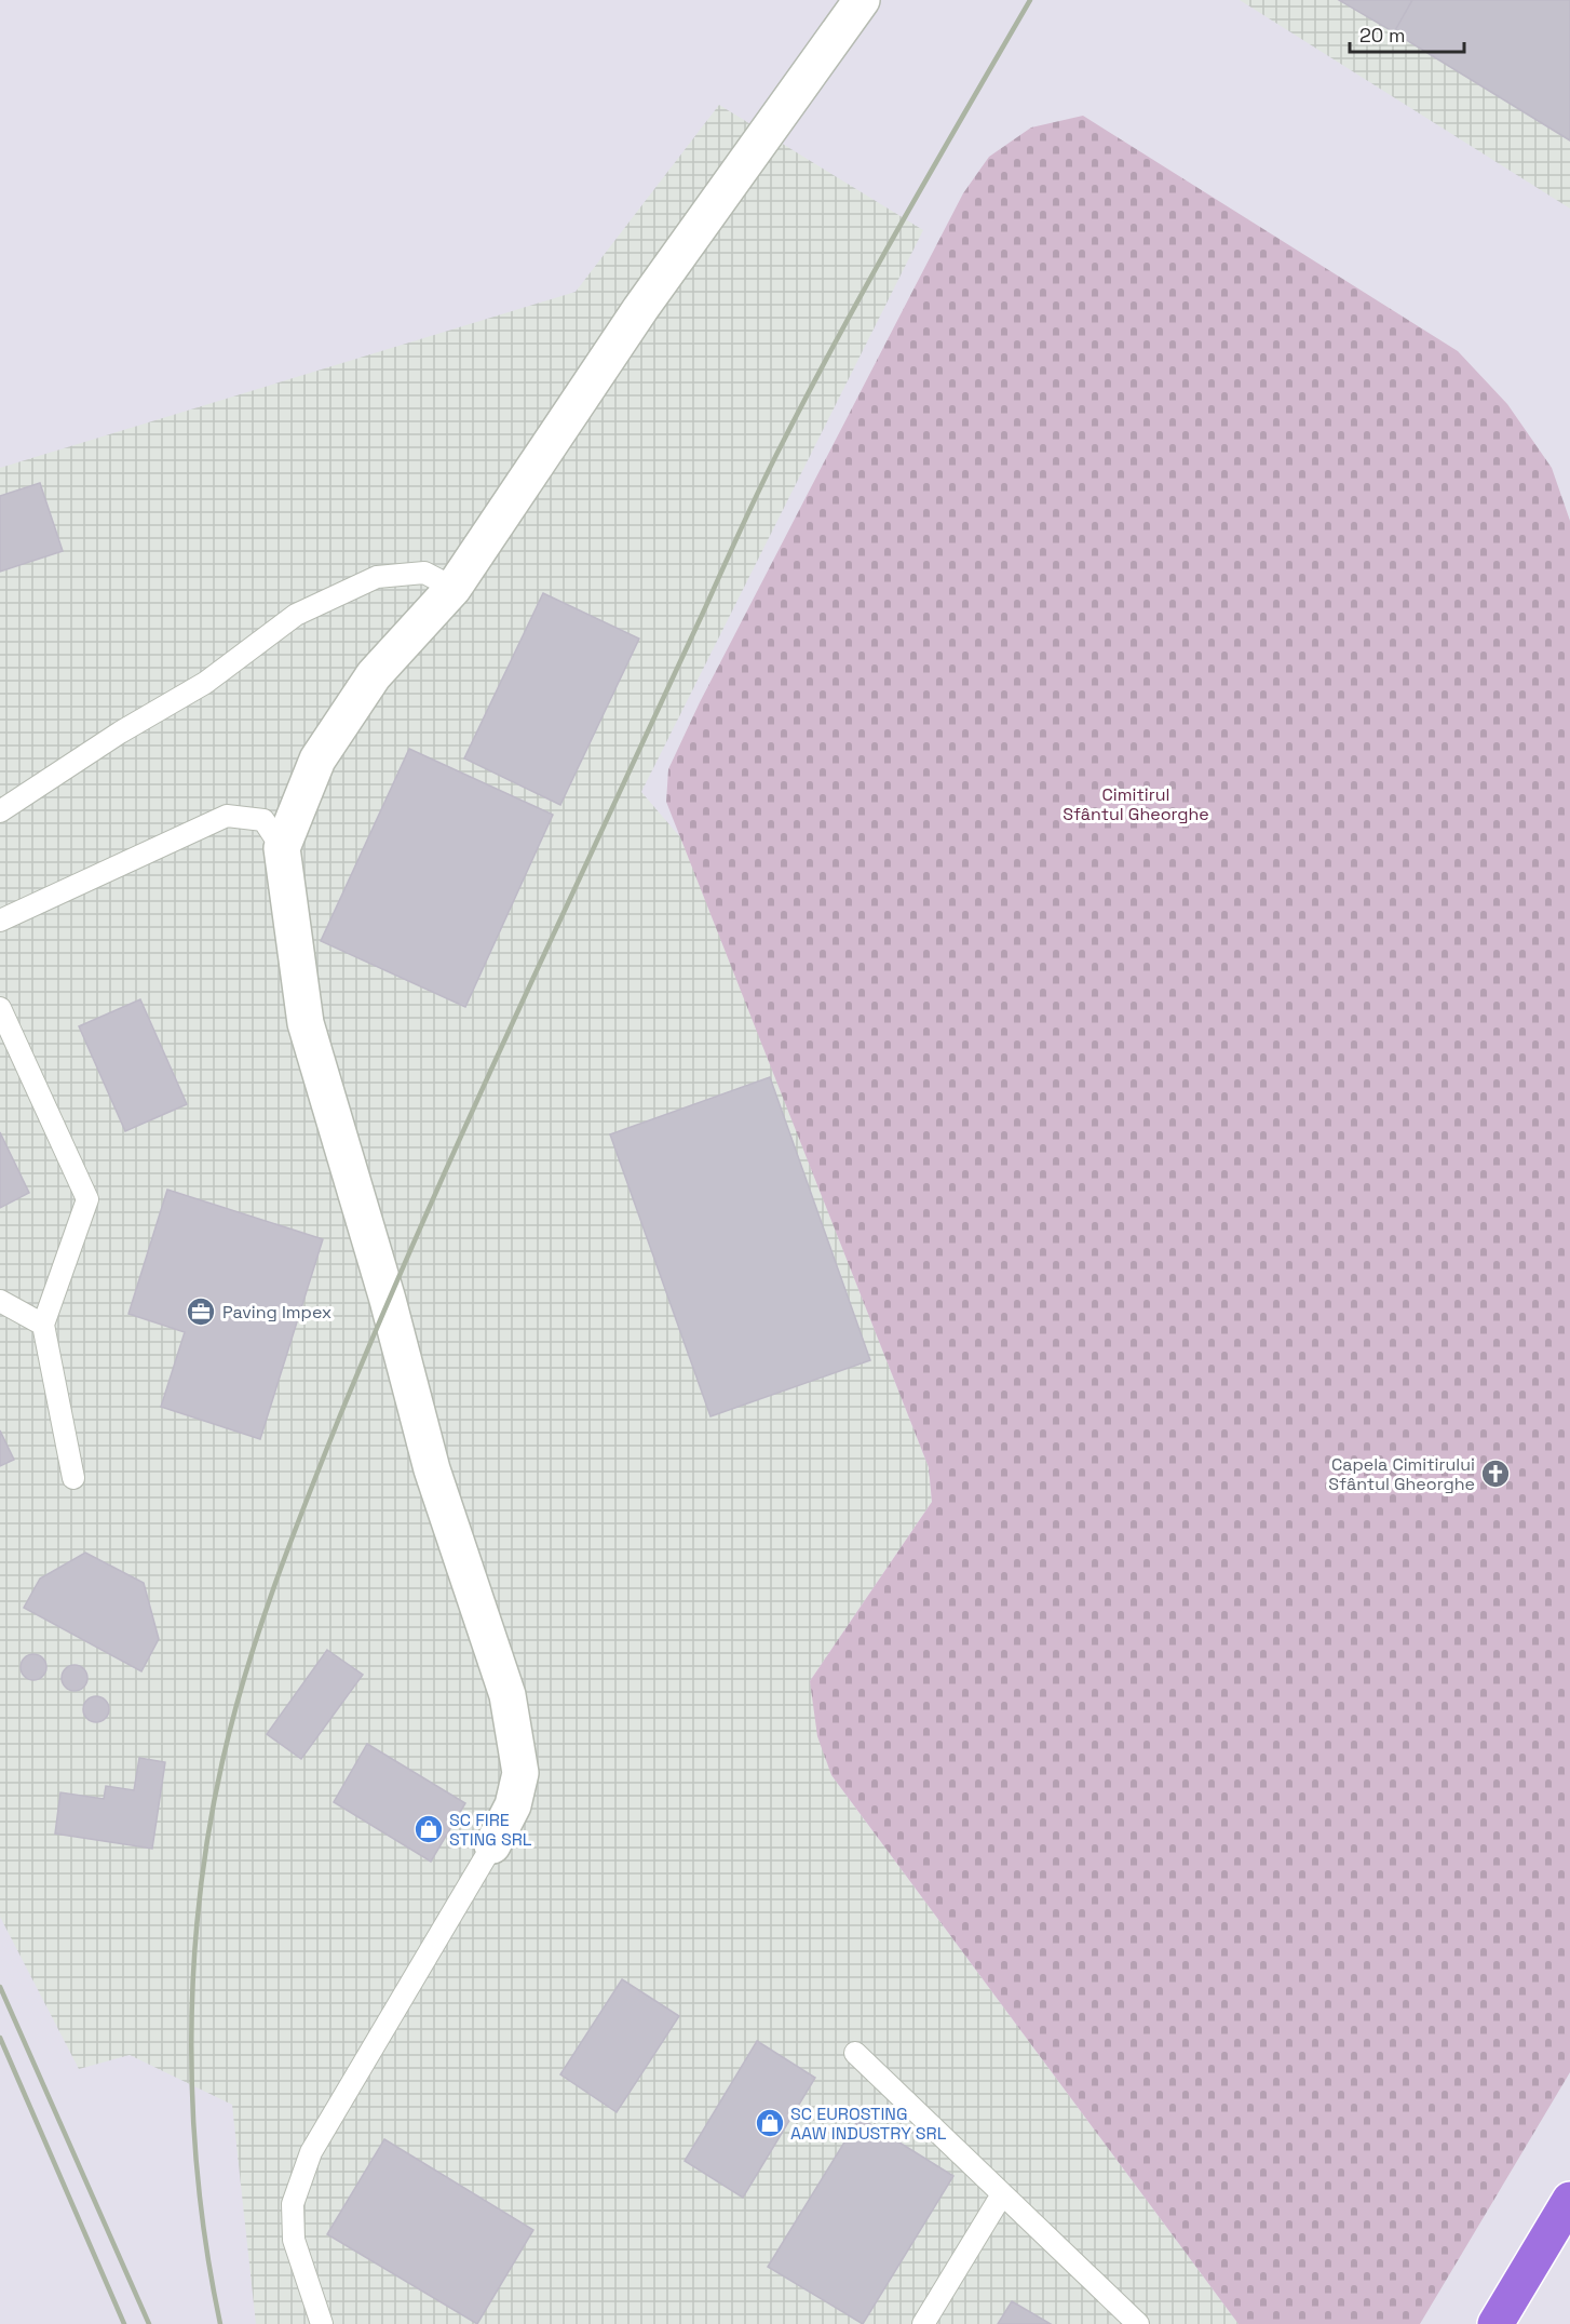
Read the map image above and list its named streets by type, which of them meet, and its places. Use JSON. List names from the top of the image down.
{
  "parks": ["Cimitirul Sfântul Gheorghe"],
  "places": {
    "office": ["Paving Impex"],
    "church": ["Capela Cimitirului Sfântul Gheorghe"],
    "shop": ["SC FIRE STING SRL", "SC EUROSTING AAW INDUSTRY SRL"]
  },
  "scale_bar": "20 m"
}
